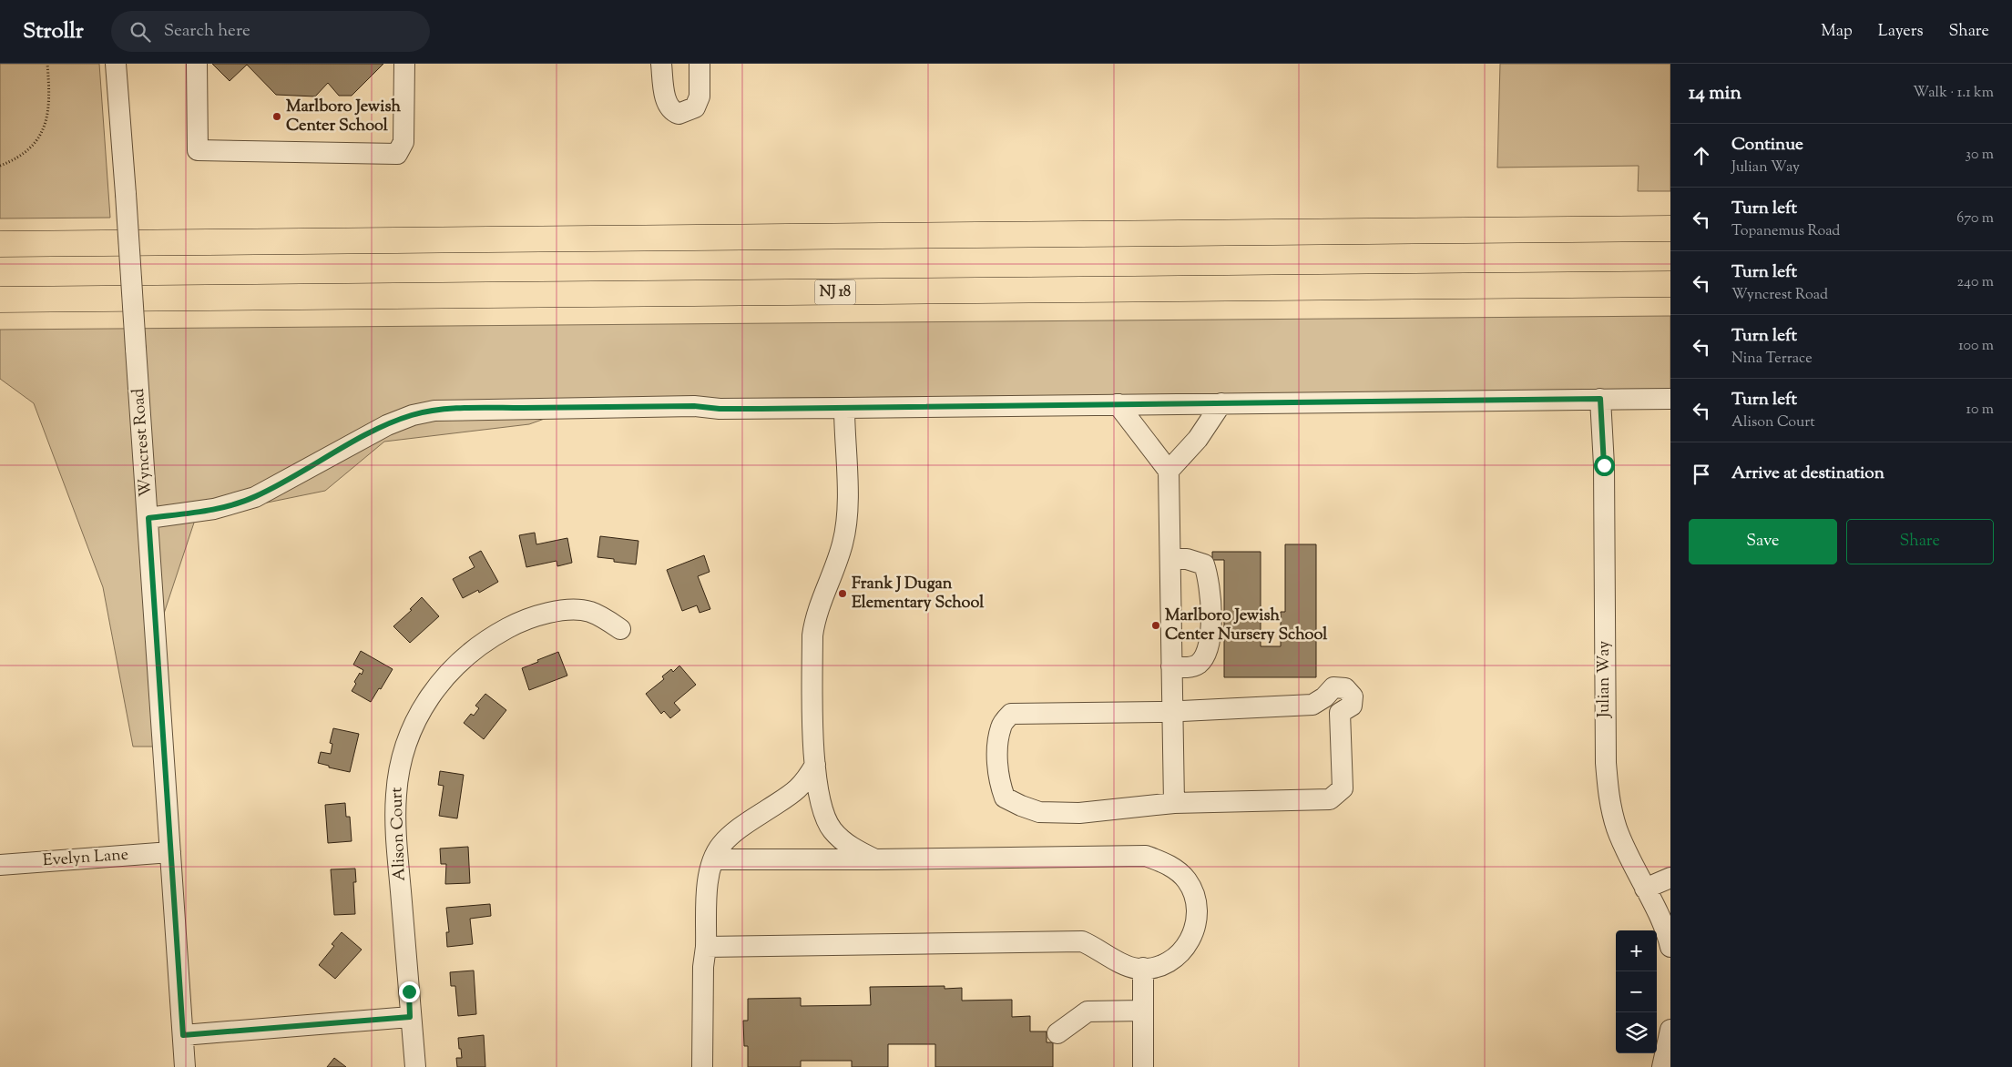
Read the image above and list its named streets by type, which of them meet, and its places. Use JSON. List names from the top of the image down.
{
  "streets": {
    "highway": ["NJ 18"],
    "street": [
      "Wyncrest Road",
      "Julian Way",
      "Alison Court",
      "Evelyn Lane"
    ]
  },
  "crossings": [
    ["Wyncrest Road", "Evelyn Lane"]
  ],
  "places": ["Marlboro Jewish Center School", "Frank J Dugan Elementary School", "Marlboro Jewish Center Nursery School"],
  "page": {
    "header": "Strollr",
    "search": "Search here",
    "nav": ["Map", "Layers", "Share"],
    "heading": ["14 min", "Walk · 1.1 km"],
    "list": [
      ["Continue", "Julian Way", "30 m"],
      ["Turn left", "Topanemus Road", "670 m"],
      ["Turn left", "Wyncrest Road", "240 m"],
      ["Turn left", "Nina Terrace", "100 m"],
      ["Turn left", "Alison Court", "10 m"],
      "Arrive at destination"
    ],
    "buttons": ["Save", "Share"],
    "map_buttons": ["+", "−"]
  }
}
